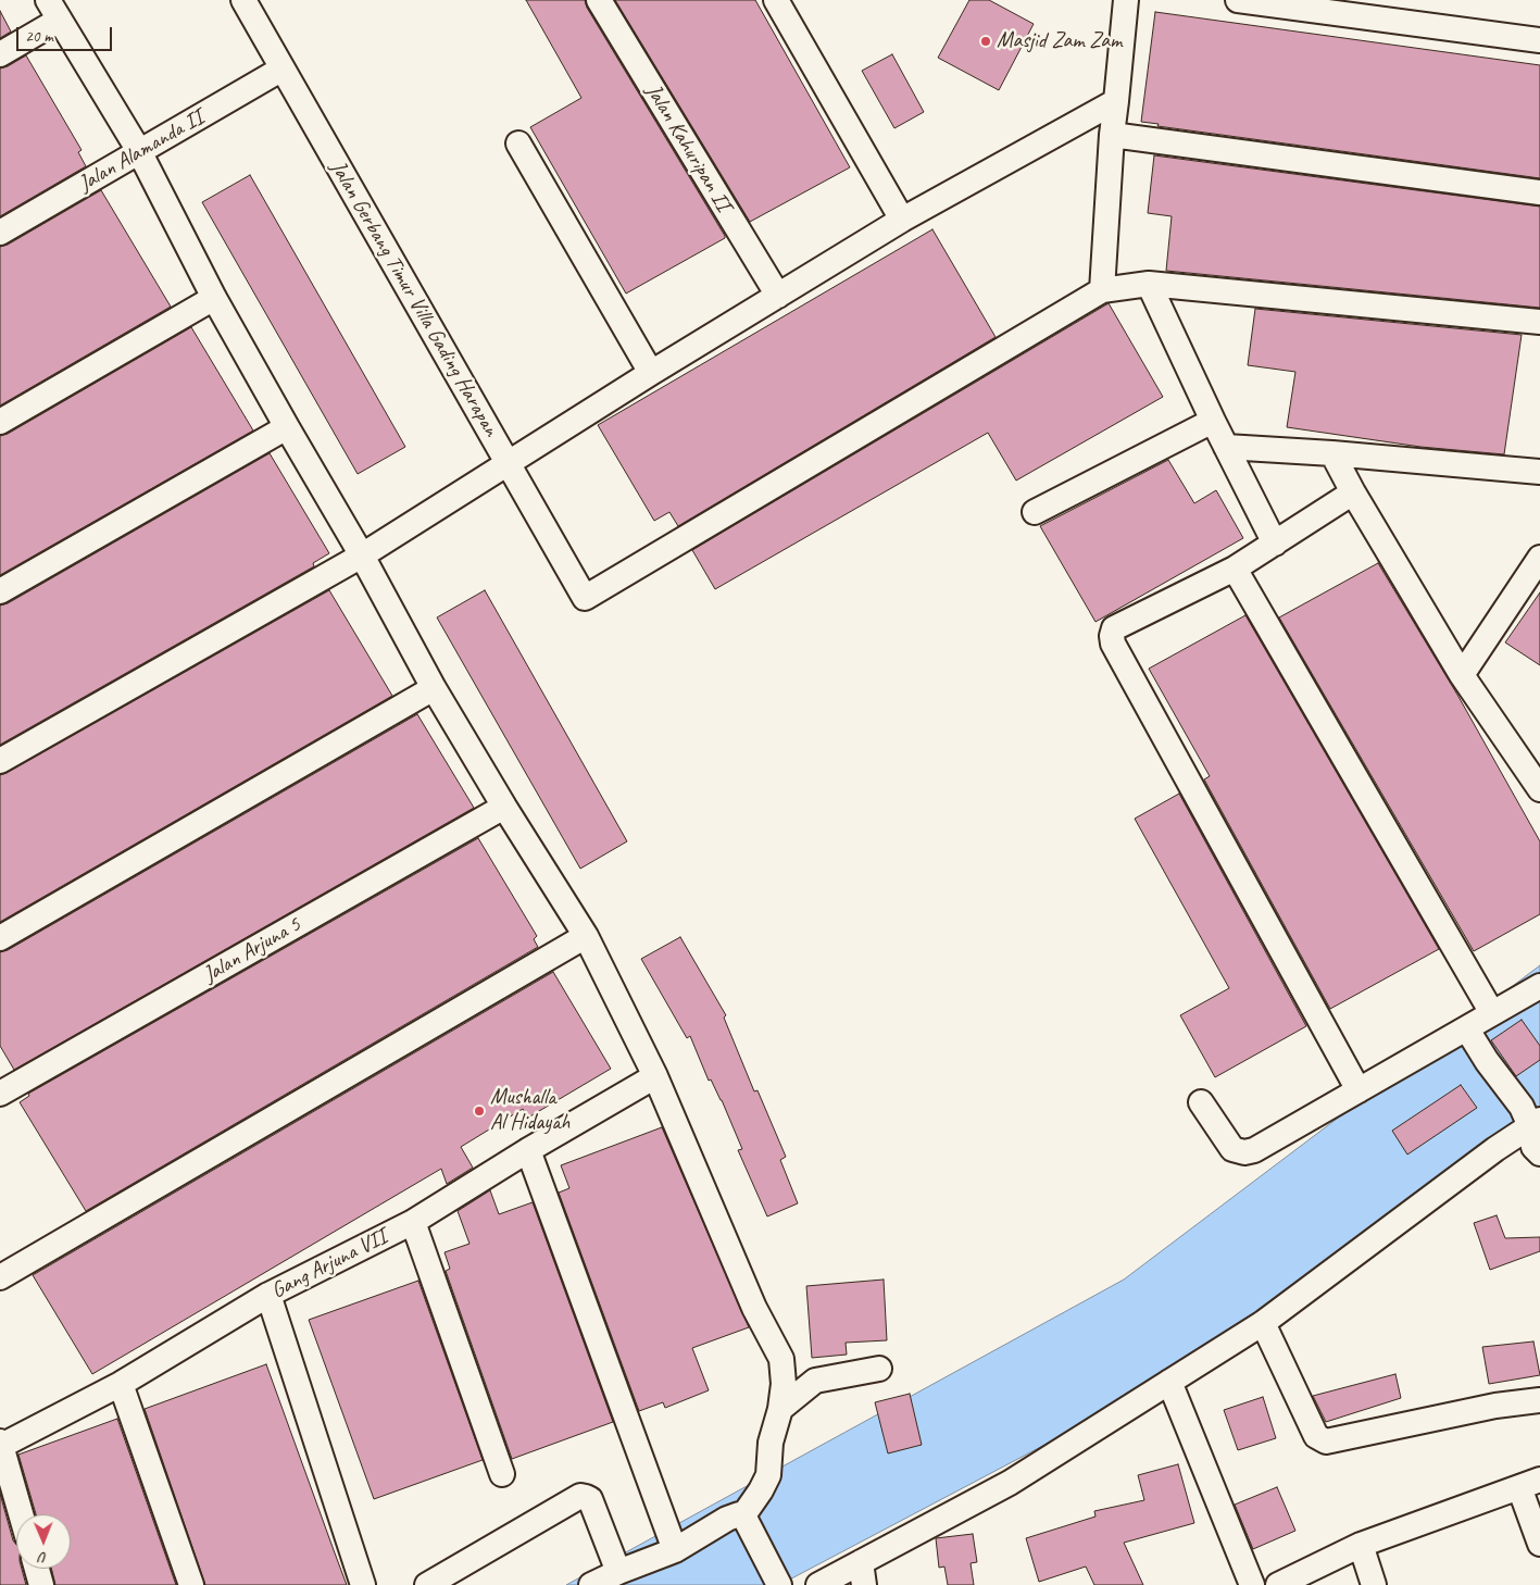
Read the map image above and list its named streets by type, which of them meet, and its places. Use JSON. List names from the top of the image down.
{
  "streets": {
    "street": [
      "Jalan Kahuripan II",
      "Jalan Alamanda II",
      "Jalan Gerbang Timur Villa Gading Harapan",
      "Jalan Arjuna 5",
      "Gang Arjuna VII"
    ]
  },
  "crossings": [
    ["Jalan Alamanda II", "Jalan Gerbang Timur Villa Gading Harapan"]
  ],
  "places": ["Masjid Zam Zam", "Mushalla Al Hidayah"],
  "scale_bar": "20 m",
  "north": "bottom"
}
